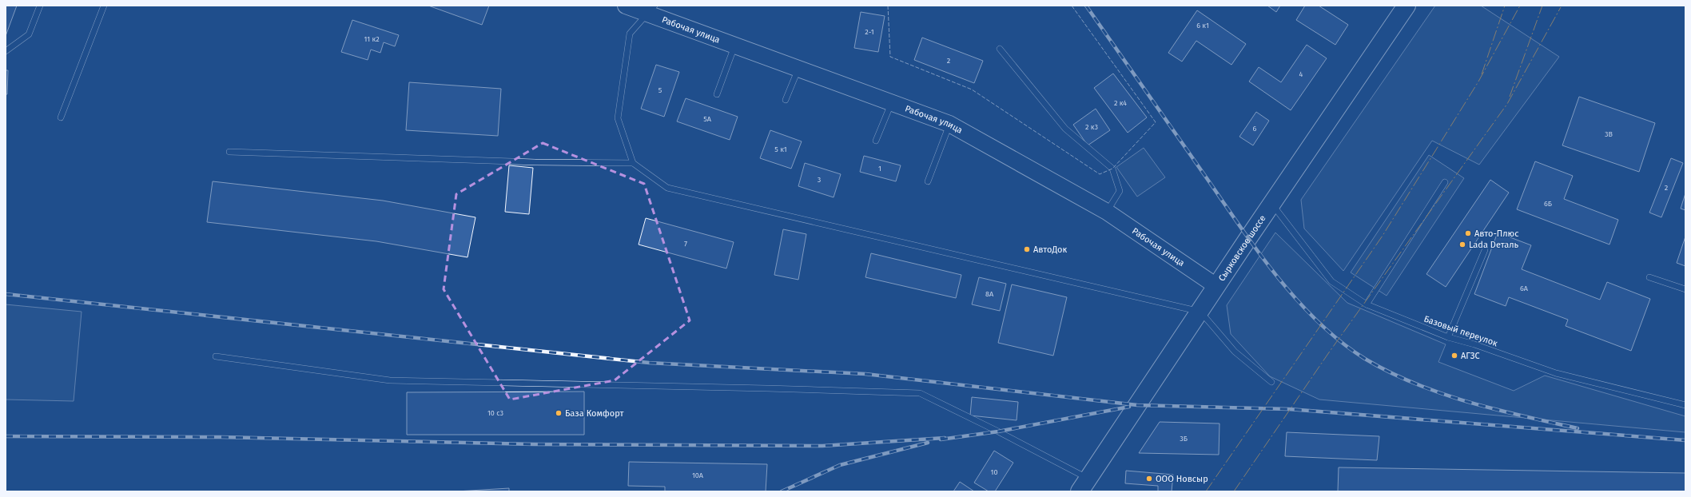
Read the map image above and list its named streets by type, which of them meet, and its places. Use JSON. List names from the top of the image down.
{
  "streets": {
    "main road": ["Рабочая улица", "Сырковское шоссе"],
    "lane": ["Базовый переулок"]
  },
  "crossings": [
    ["Рабочая улица", "Сырковское шоссе"],
    ["Сырковское шоссе", "Базовый переулок"]
  ],
  "places": [
    "Авто-Плюс",
    "Lada Dеталь",
    "АвтоДок",
    "АГЗС",
    "База Комфорт",
    "ООО Новсыр"
  ],
  "house_numbers": [
    "6 к1",
    "2-1",
    "11 к2",
    "2",
    "4",
    "5",
    "2 к4",
    "5А",
    "2 к3",
    "6",
    "3В",
    "5 к1",
    "1",
    "3",
    "2",
    "6Б",
    "7",
    "6А",
    "8А",
    "10 с3",
    "3Б",
    "10",
    "10А"
  ]
}
